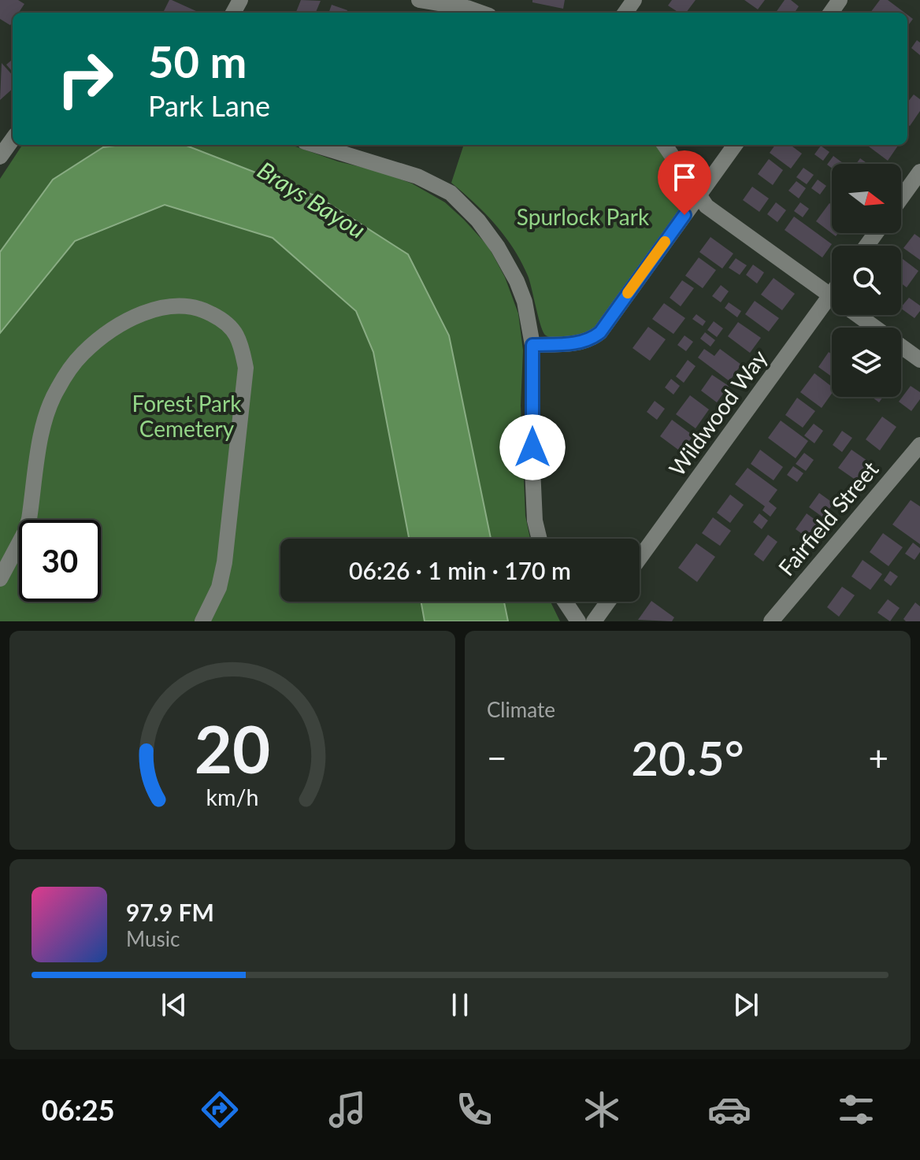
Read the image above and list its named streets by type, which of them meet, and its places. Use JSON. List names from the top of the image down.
{
  "streets": {
    "street": ["Wildwood Way", "Fairfield Street"]
  },
  "water": ["Brays Bayou"],
  "parks": ["Spurlock Park", "Forest Park Cemetery"],
  "north": "right",
  "page": {
    "turn": ["50 m", "Park Lane"],
    "limit": "30",
    "trip": "06:26 · 1 min · 170 m",
    "tile": "Climate",
    "heat": ["−", "20.5°", "+"],
    "song": ["97.9 FM", "Music"],
    "tabs": "06:25",
    "gauge": ["20", "km/h"]
  }
}
